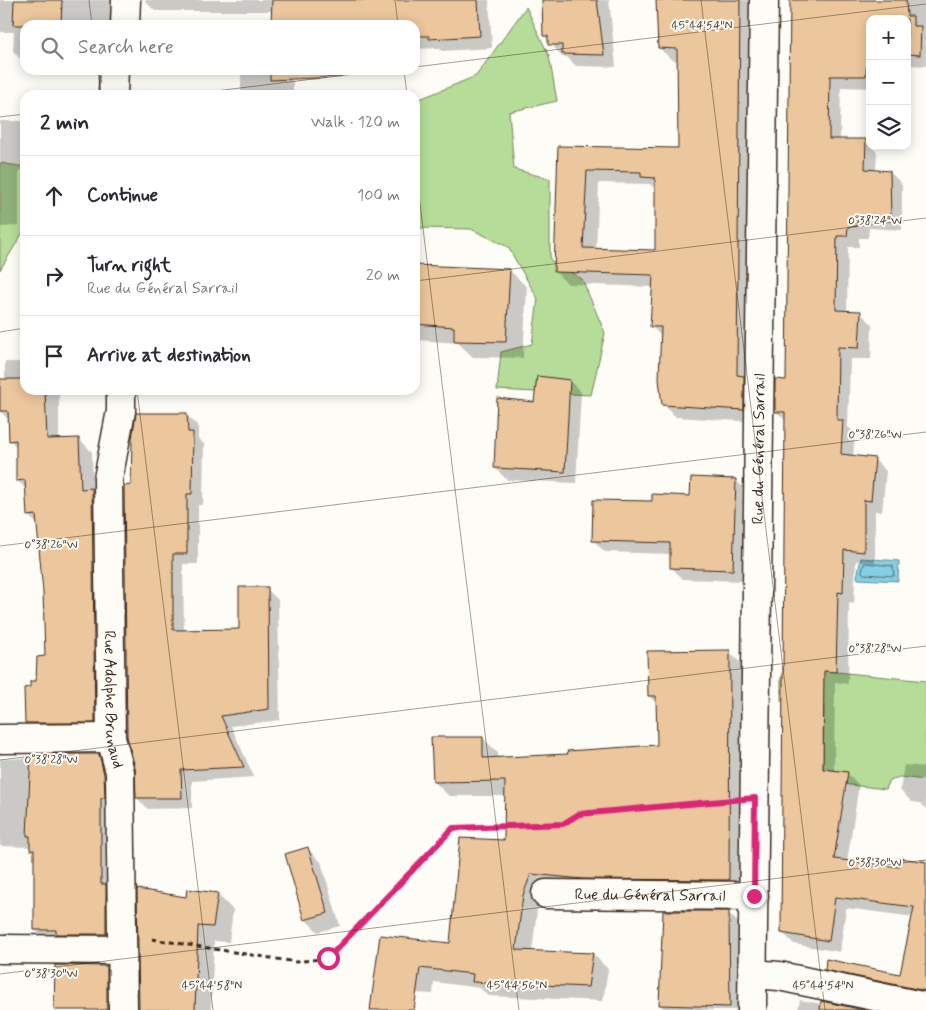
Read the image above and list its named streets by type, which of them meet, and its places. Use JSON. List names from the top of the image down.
{
  "streets": {
    "street": ["Rue du Général Sarrail", "Rue Adolphe Brunaud"]
  },
  "page": {
    "map_buttons": ["+", "−"],
    "search": "Search here",
    "heading": ["2 min", "Walk · 120 m"],
    "list": [
      ["Continue", "100 m"],
      ["Turn right", "Rue du Général Sarrail", "20 m"],
      "Arrive at destination"
    ]
  },
  "coordinates": [
    "45°44'54\"N",
    "0°38'24\"W",
    "0°38'26\"W",
    "0°38'28\"W",
    "0°38'30\"W",
    "45°44'58\"N",
    "45°44'56\"N"
  ]
}
